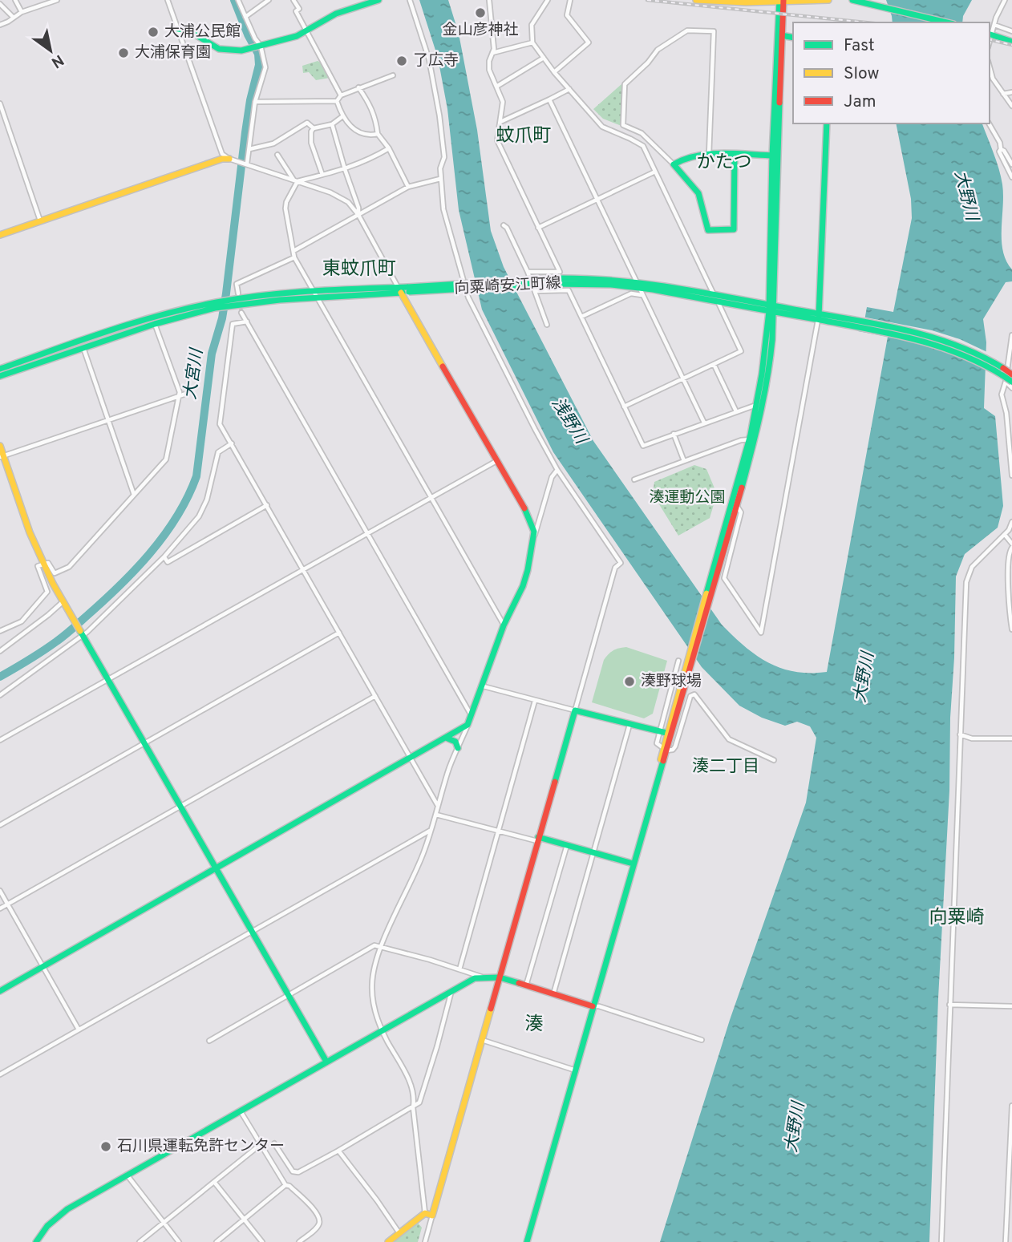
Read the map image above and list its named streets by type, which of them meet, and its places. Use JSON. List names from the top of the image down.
{
  "streets": {
    "street": ["向粟崎安江町線"]
  },
  "districts": [
    "蚊爪町",
    "かたつ",
    "東蚊爪町",
    "湊二丁目",
    "向粟崎",
    "湊"
  ],
  "water": ["大野川", "大宮川", "浅野川"],
  "parks": ["湊運動公園"],
  "places": [
    "金山彦神社",
    "大浦公民館",
    "大浦保育園",
    "了広寺",
    "湊野球場",
    "石川県運転免許センター"
  ],
  "legend": ["Fast", "Slow", "Jam"],
  "north": "bottom right"
}
